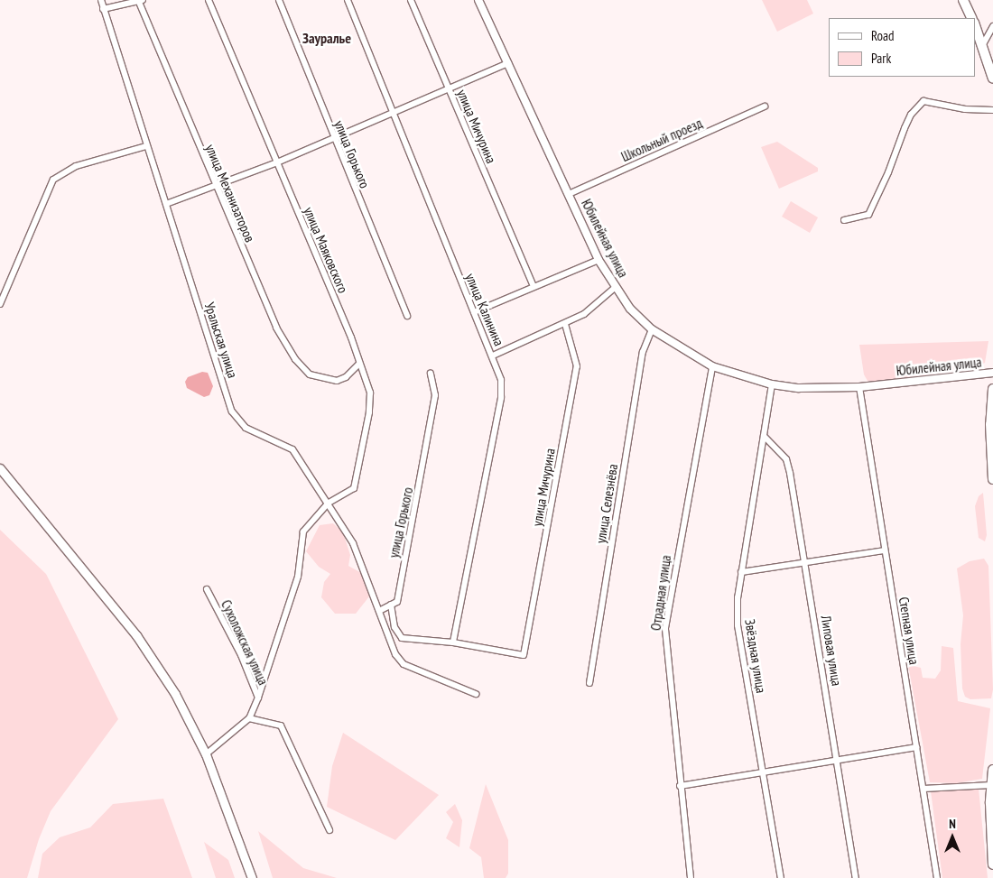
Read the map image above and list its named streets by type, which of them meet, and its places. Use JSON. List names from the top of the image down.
{
  "streets": {
    "street": [
      "улица Мичурина",
      "Школьный проезд",
      "улица Горького",
      "улица Механизаторов",
      "Юбилейная улица",
      "улица Маяковского",
      "улица Калинина",
      "Уральская улица",
      "улица Селезнёва",
      "Отрадная улица",
      "Степная улица",
      "Сухоложская улица",
      "Липовая улица",
      "Звёздная улица"
    ]
  },
  "crossings": [
    ["улица Мичурина", "улица Калинина"],
    ["Школьный проезд", "Юбилейная улица"],
    ["улица Механизаторов", "улица Маяковского"],
    ["Юбилейная улица", "улица Селезнёва"],
    ["Юбилейная улица", "Отрадная улица"],
    ["Юбилейная улица", "Степная улица"],
    ["Юбилейная улица", "Звёздная улица"],
    ["улица Маяковского", "Уральская улица"],
    ["Липовая улица", "Звёздная улица"]
  ],
  "districts": ["Зауралье"],
  "legend": ["Road", "Park"],
  "north": "top"
}
